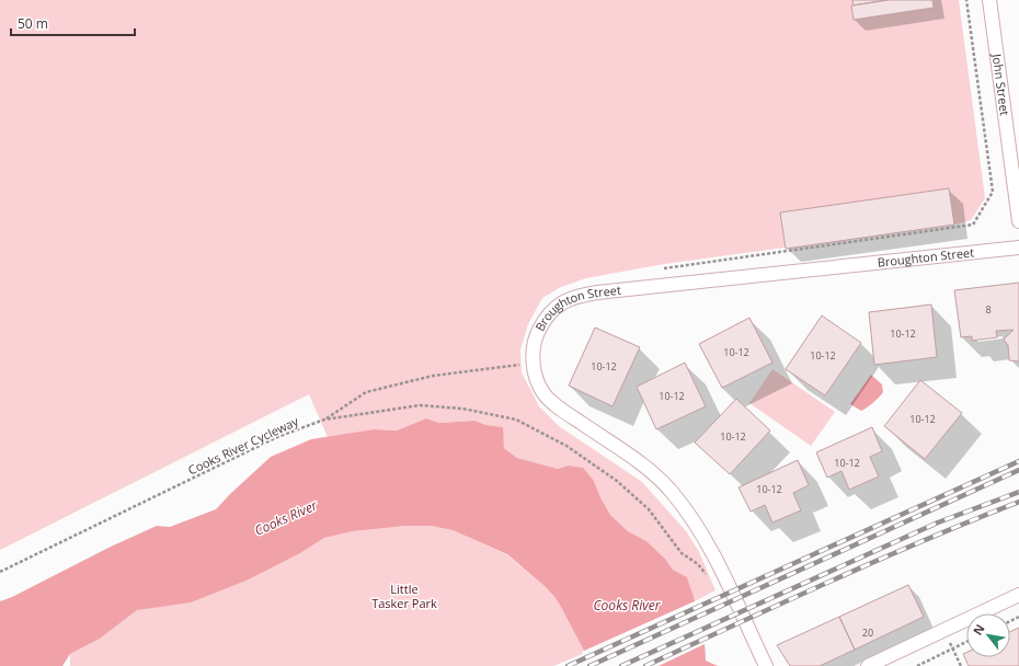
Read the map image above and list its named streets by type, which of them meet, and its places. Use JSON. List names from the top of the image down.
{
  "streets": {
    "street": ["John Street", "Broughton Street"],
    "path": ["Cooks River Cycleway"]
  },
  "water": ["Cooks River"],
  "parks": ["Little Tasker Park"],
  "house_numbers": [
    "8",
    "10-12",
    "10-12",
    "10-12",
    "10-12",
    "10-12",
    "10-12",
    "10-12",
    "10-12",
    "10-12",
    "20"
  ],
  "scale_bar": "50 m",
  "north": "top left"
}
